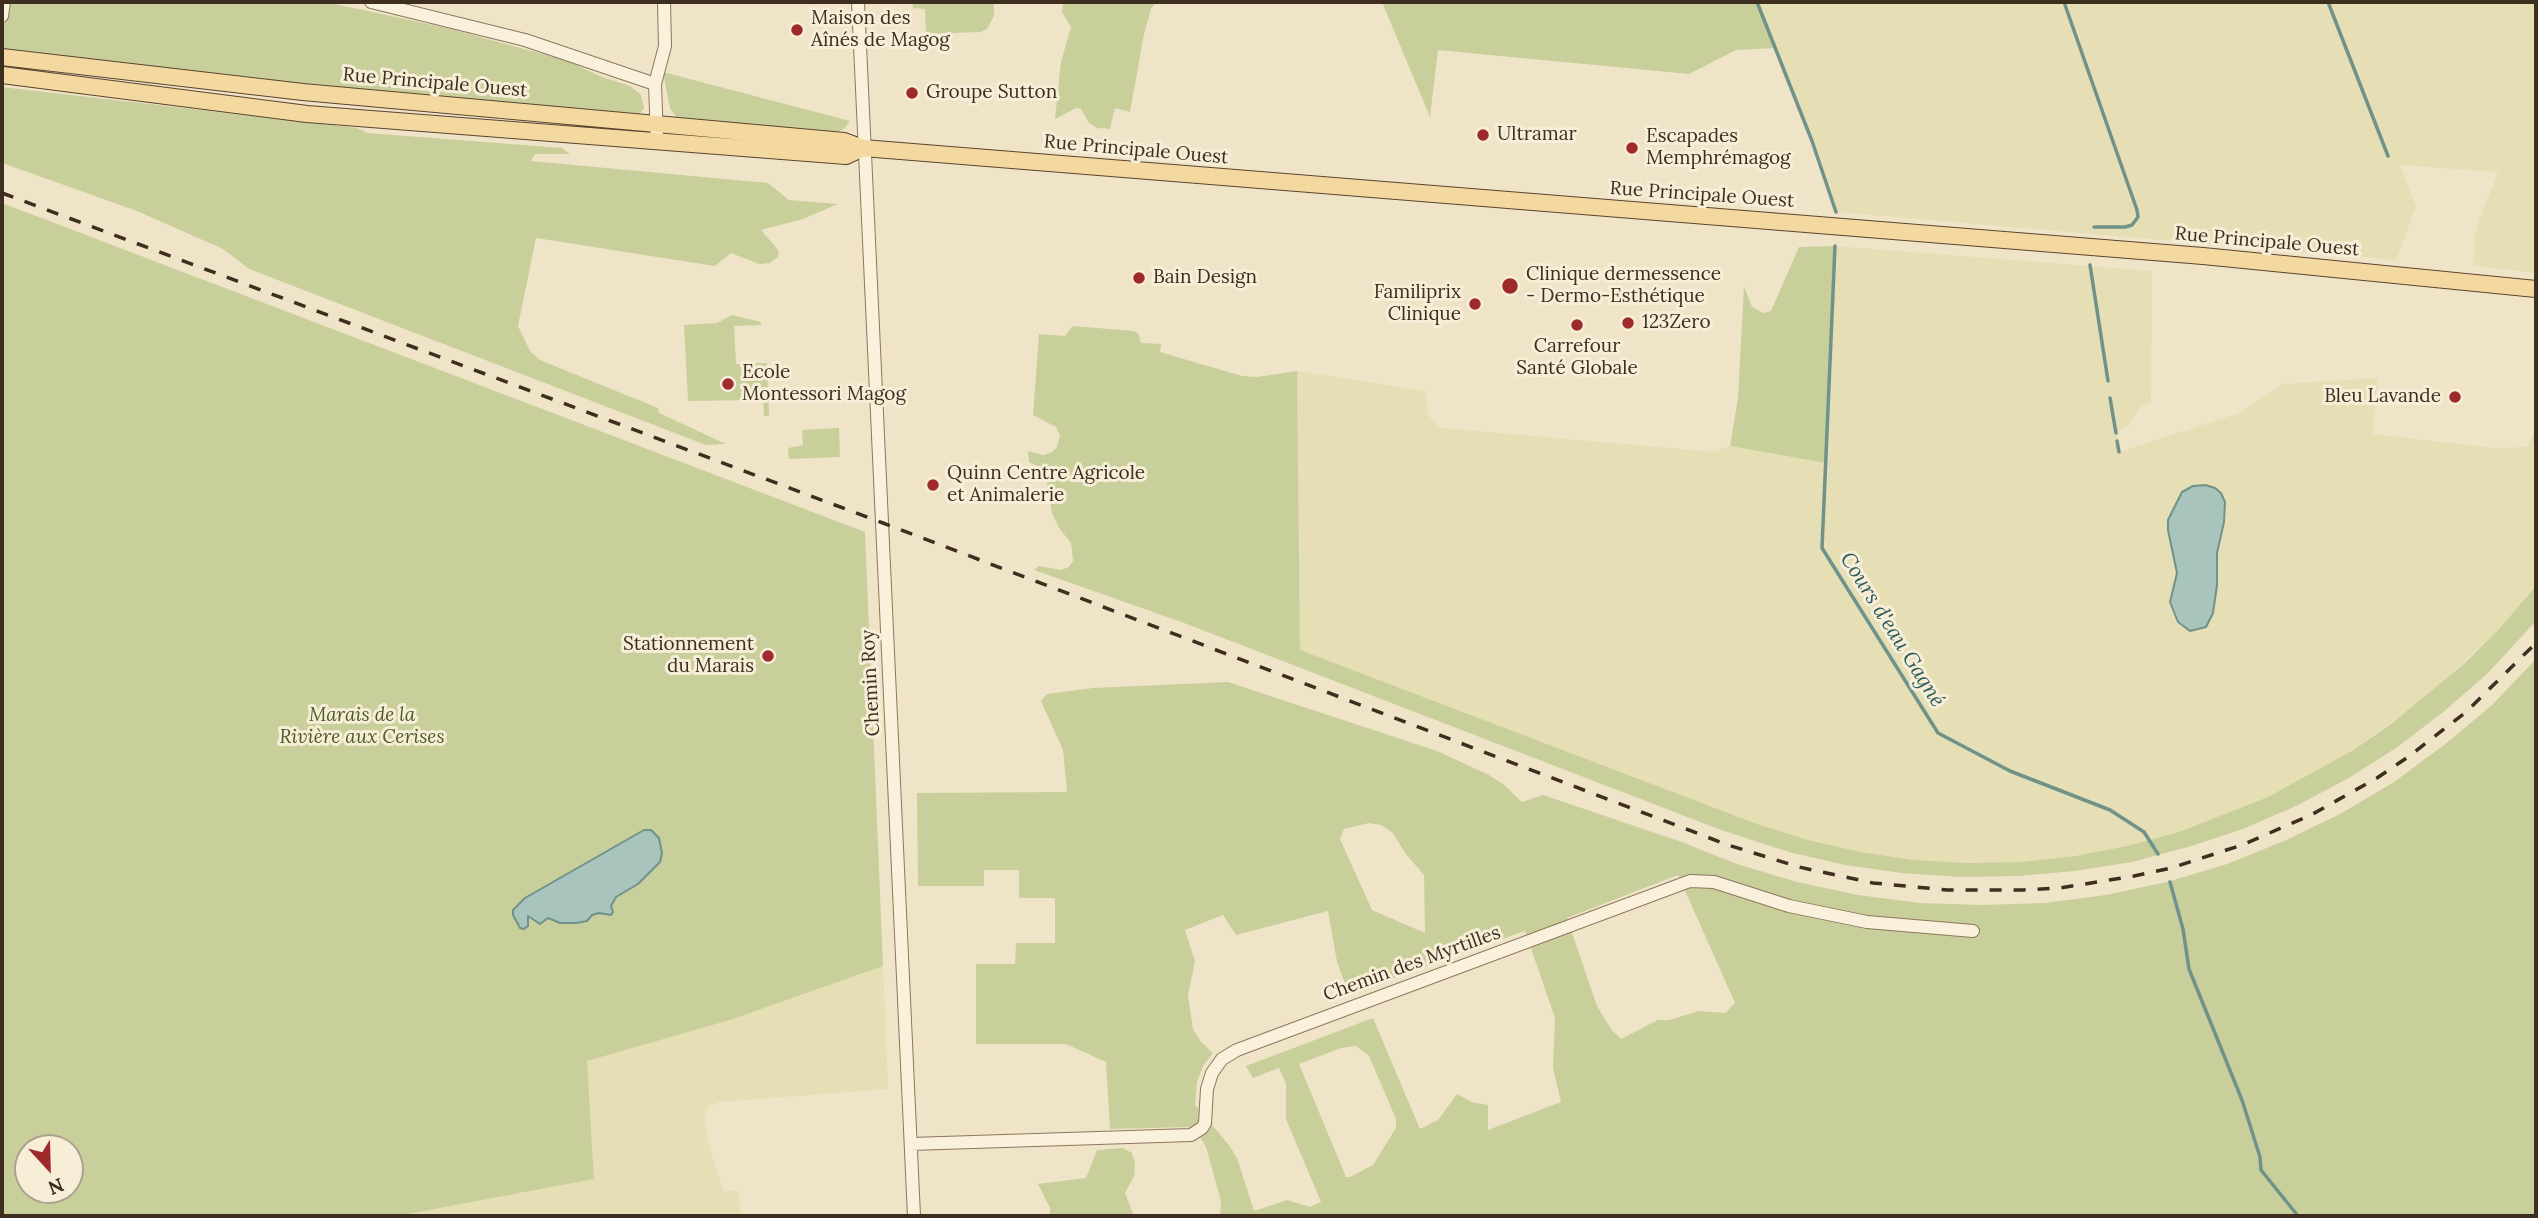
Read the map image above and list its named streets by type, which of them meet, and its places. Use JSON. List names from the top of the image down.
{
  "streets": {
    "main road": ["Rue Principale Ouest"],
    "street": ["Chemin Roy", "Chemin des Myrtilles"]
  },
  "crossings": [
    ["Rue Principale Ouest", "Chemin Roy"],
    ["Chemin Roy", "Chemin des Myrtilles"]
  ],
  "water": ["Cours d'eau Gagné"],
  "parks": ["Marais de la Rivière aux Cerises"],
  "places": [
    "Maison des Aînés de Magog",
    "Groupe Sutton",
    "Ultramar",
    "Escapades Memphrémagog",
    "Bain Design",
    "Clinique dermessence - Dermo-Esthétique",
    "Familiprix Clinique",
    "123Zero",
    "Carrefour Santé Globale",
    "Ecole Montessori Magog",
    "Bleu Lavande",
    "Quinn Centre Agricole et Animalerie",
    "Stationnement du Marais"
  ],
  "north": "bottom"
}
